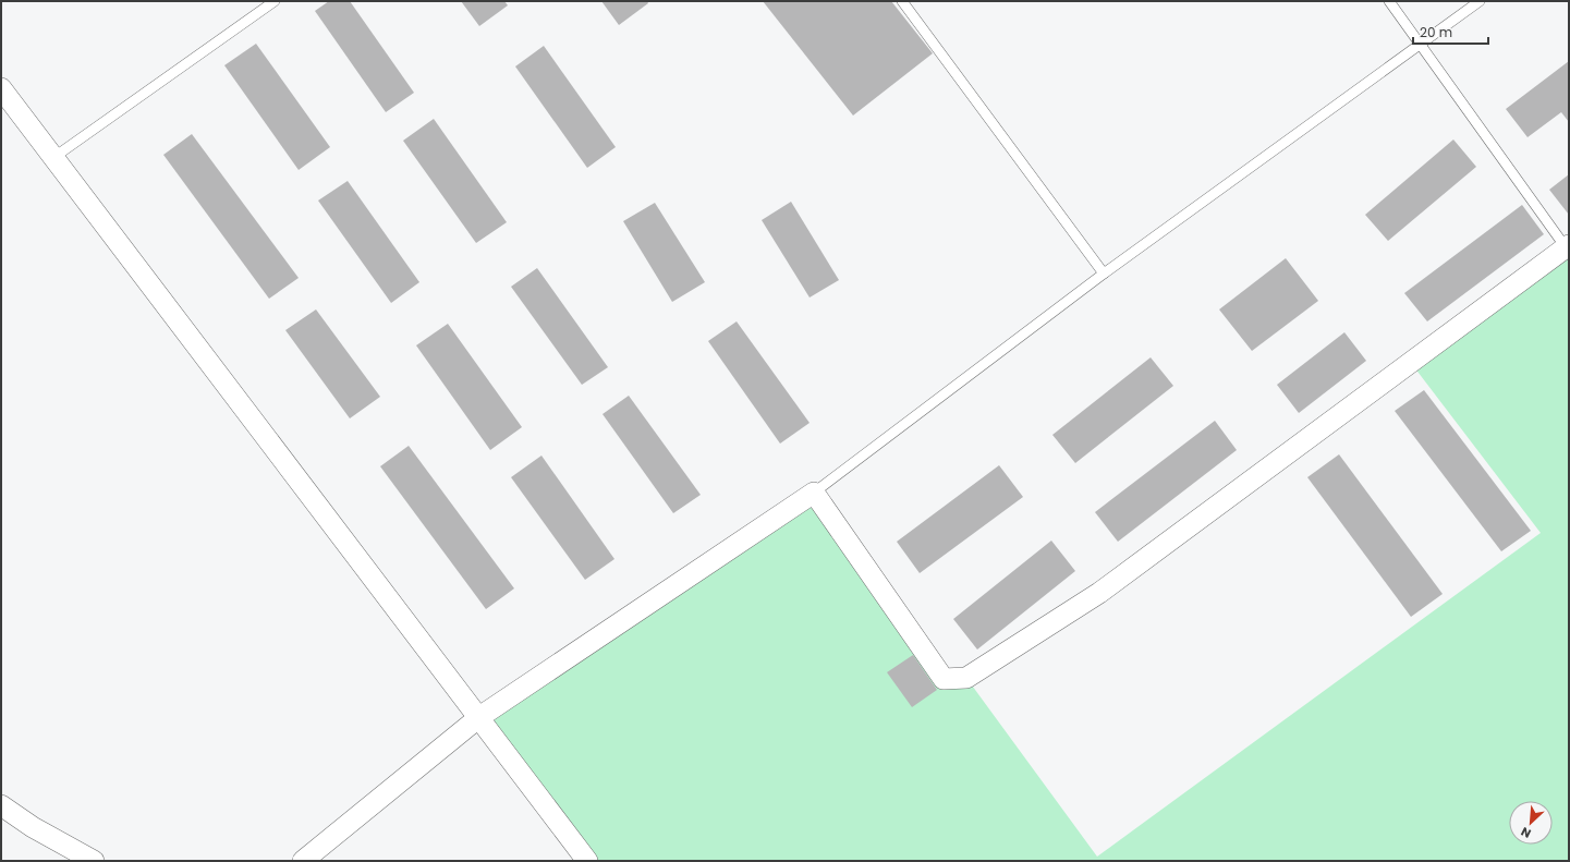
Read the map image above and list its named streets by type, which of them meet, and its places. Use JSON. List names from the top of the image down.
{
  "scale_bar": "20 m",
  "north": "bottom left"
}
